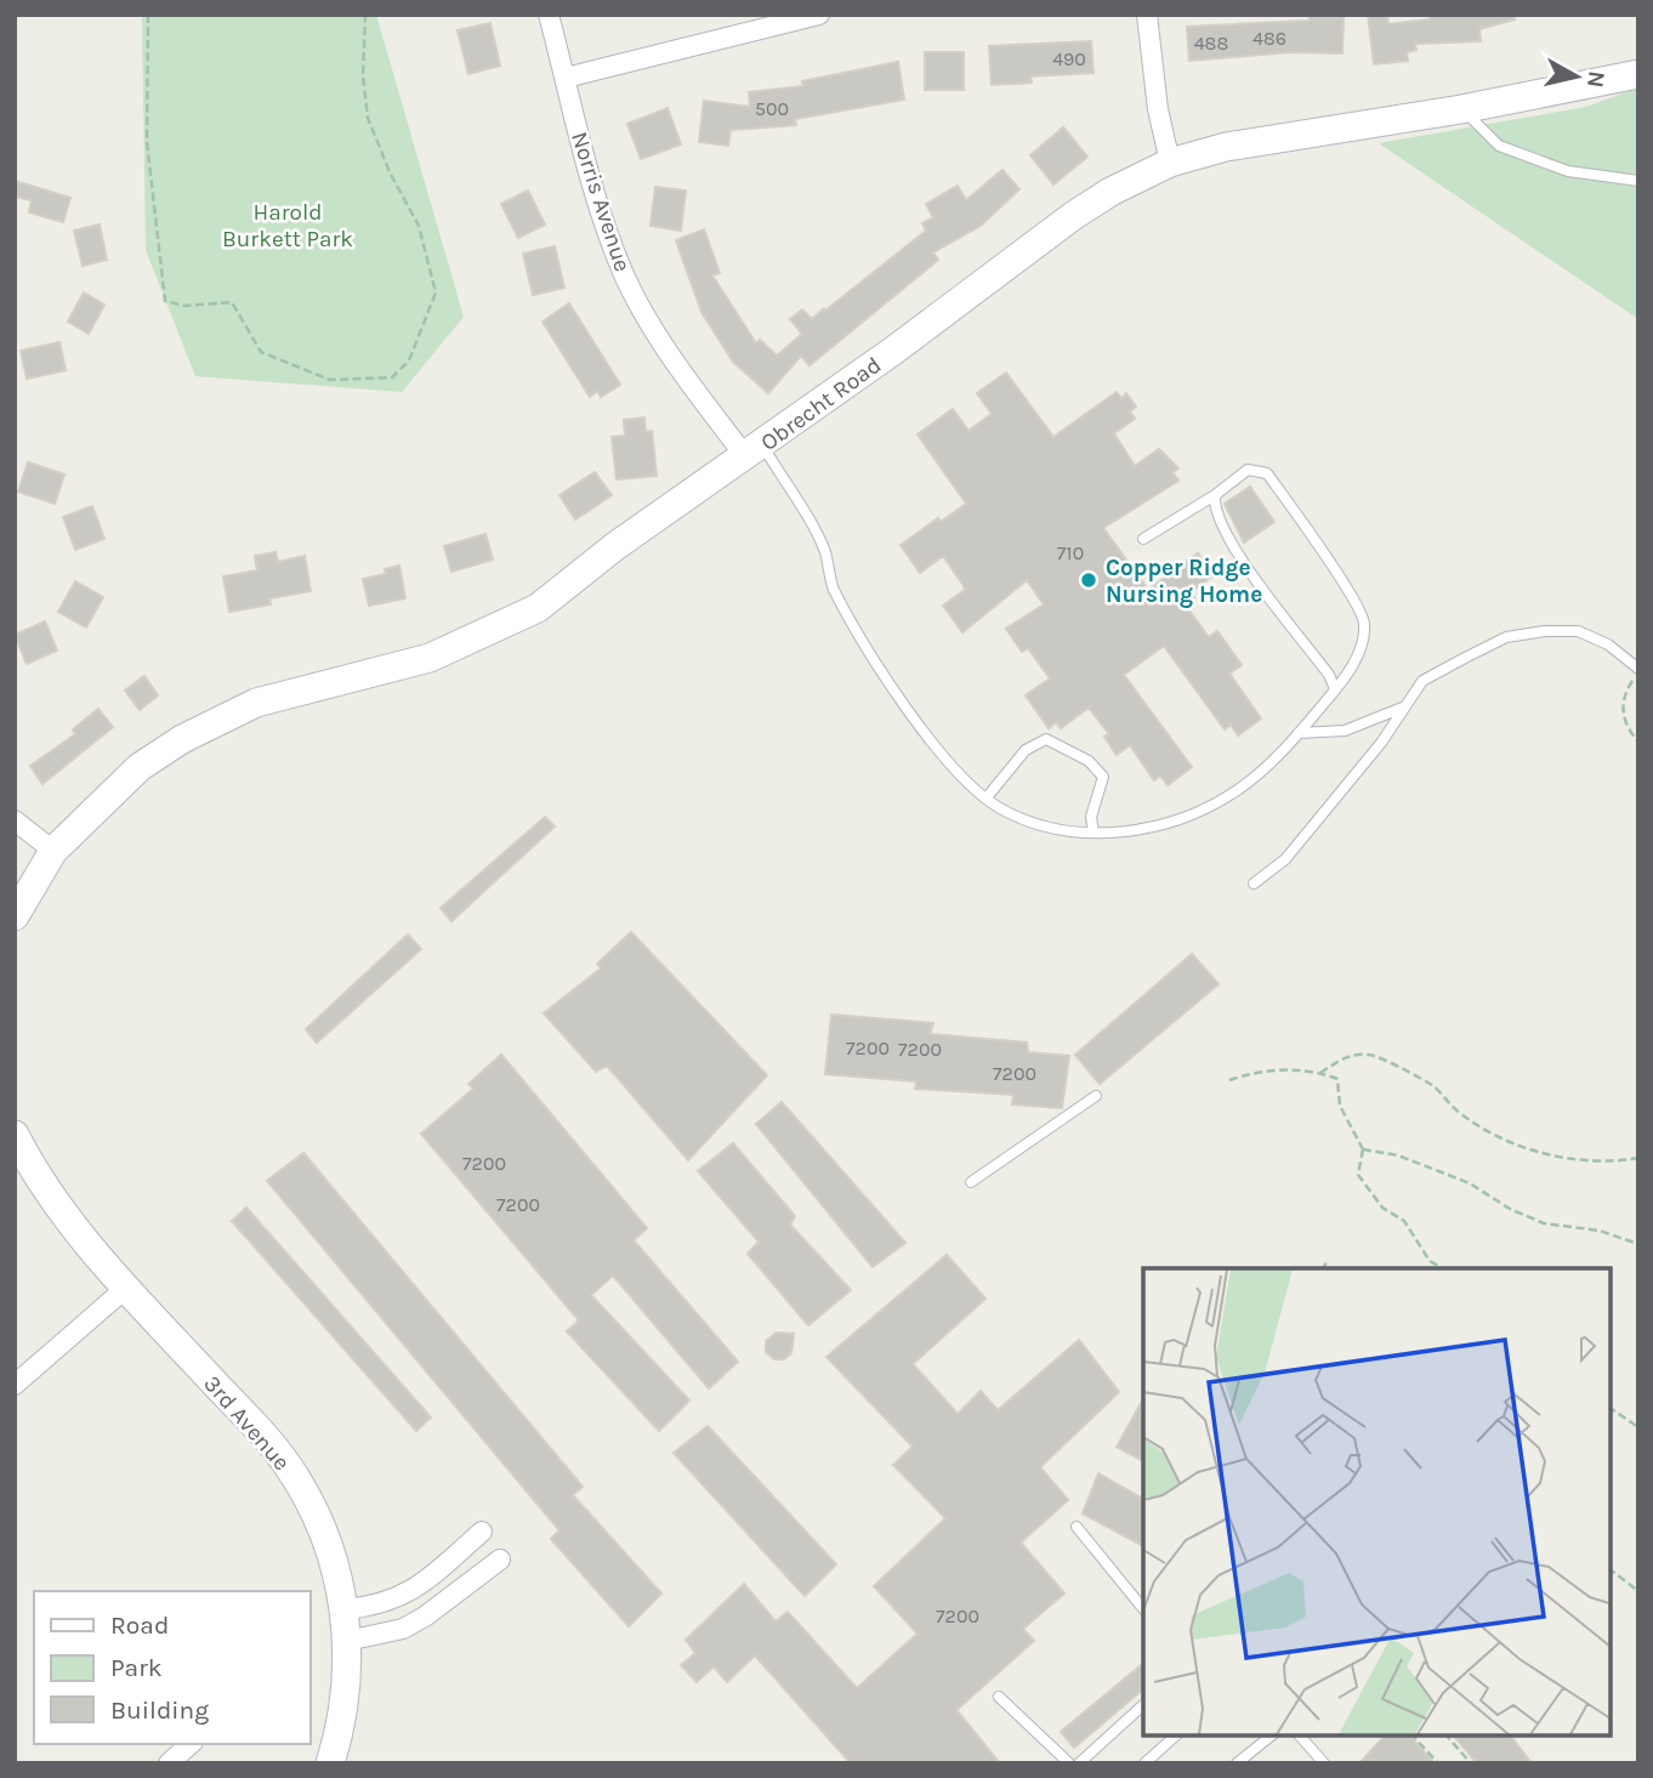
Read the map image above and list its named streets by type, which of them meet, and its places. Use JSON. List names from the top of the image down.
{
  "streets": {
    "street": ["Norris Avenue", "Obrecht Road", "3rd Avenue"]
  },
  "crossings": [
    ["Norris Avenue", "Obrecht Road"]
  ],
  "parks": ["Harold Burkett Park"],
  "places": ["Copper Ridge Nursing Home"],
  "house_numbers": [
    "486",
    "488",
    "490",
    "500",
    "710",
    "7200",
    "7200",
    "7200",
    "7200",
    "7200",
    "7200"
  ],
  "legend": ["Road", "Park", "Building"],
  "north": "right"
}
